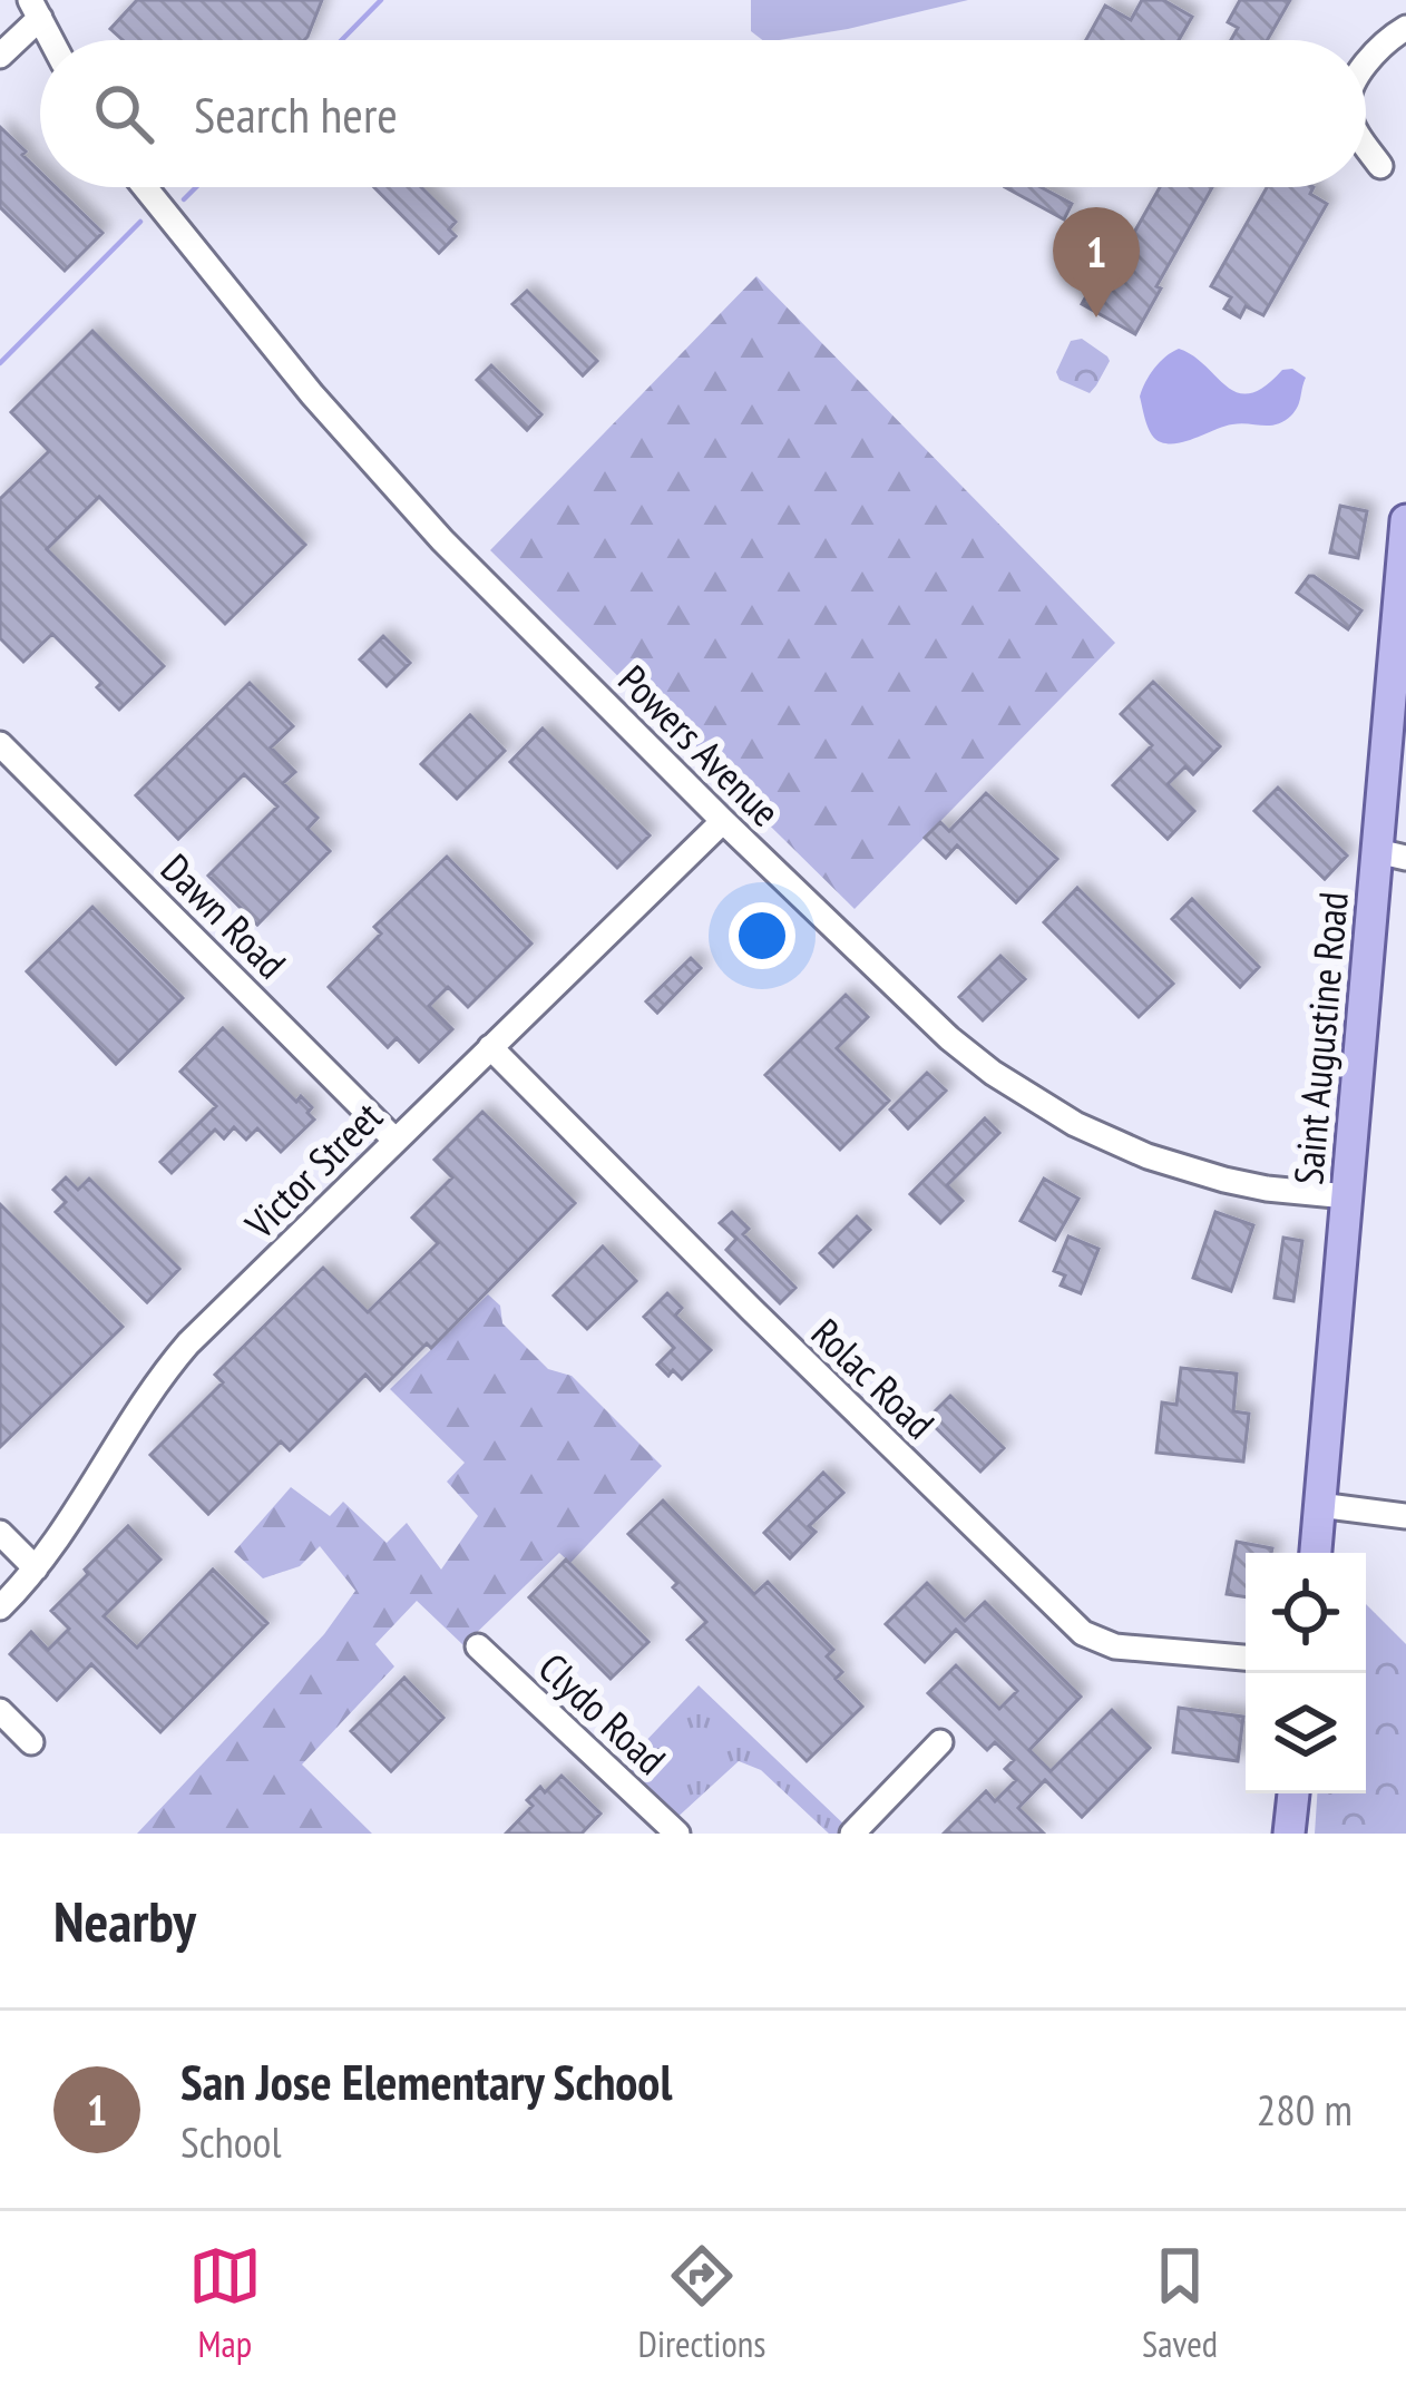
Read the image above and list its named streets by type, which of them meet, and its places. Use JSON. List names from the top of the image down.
{
  "streets": {
    "main road": ["Saint Augustine Road"],
    "street": [
      "Powers Avenue",
      "Dawn Road",
      "Victor Street",
      "Rolac Road",
      "Clydo Road"
    ]
  },
  "crossings": [
    ["Powers Avenue", "Saint Augustine Road"],
    ["Powers Avenue", "Victor Street"],
    ["Dawn Road", "Victor Street"],
    ["Victor Street", "Rolac Road"]
  ],
  "page": {
    "search": "Search here",
    "pins": "1",
    "heading": "Nearby",
    "list": [
      {
        "mark": "1",
        "name": "San Jose Elementary School",
        "note": "School",
        "value": "280 m"
      }
    ],
    "nav": ["Map", "Directions", "Saved"]
  }
}
